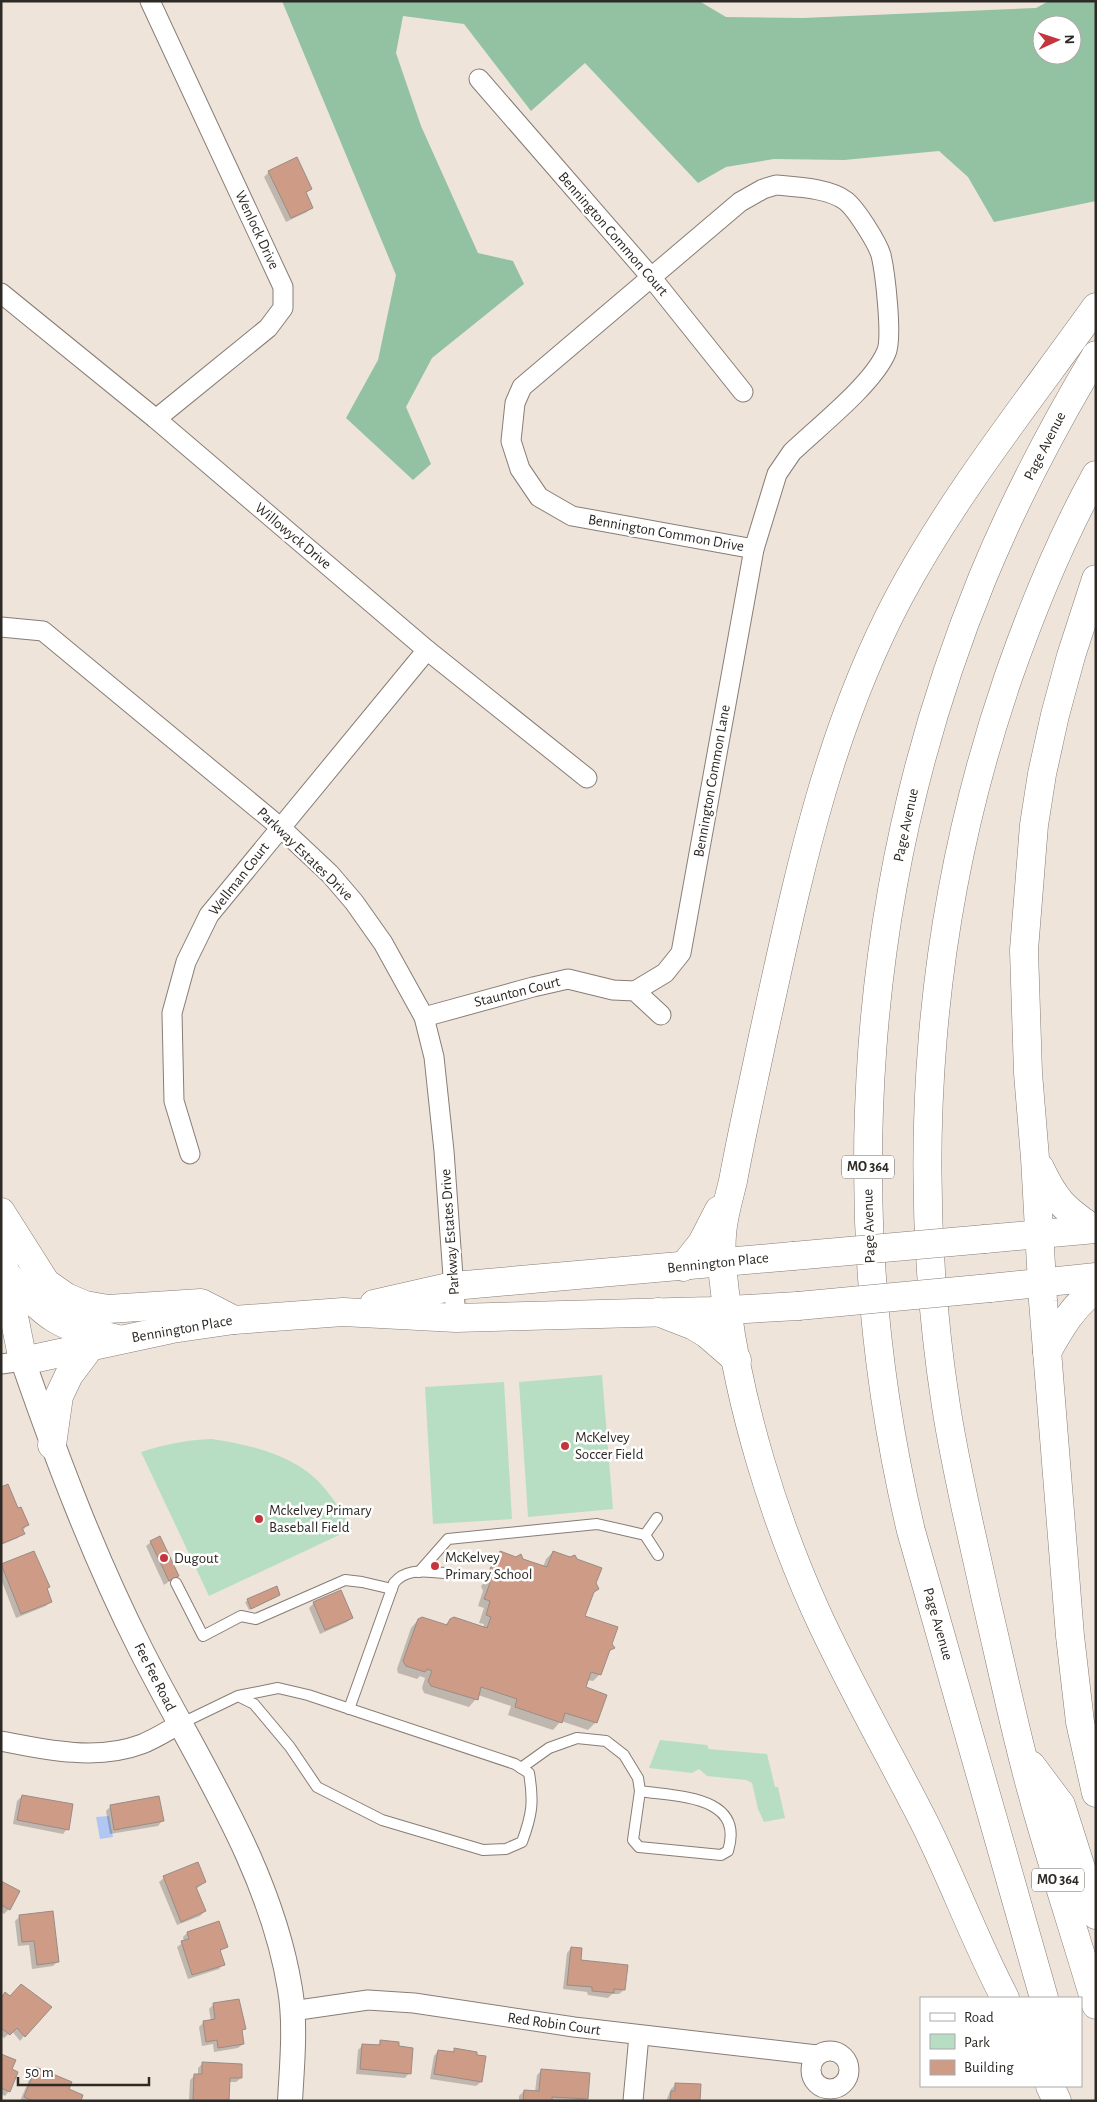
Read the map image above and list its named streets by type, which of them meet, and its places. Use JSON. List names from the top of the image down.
{
  "streets": {
    "main road": [
      "Page Avenue",
      "MO 364",
      "Bennington Place",
      "Fee Fee Road"
    ],
    "street": [
      "Wenlock Drive",
      "Bennington Common Court",
      "Bennington Common Drive",
      "Willowyck Drive",
      "Bennington Common Lane",
      "Parkway Estates Drive",
      "Wellman Court",
      "Staunton Court",
      "Red Robin Court"
    ]
  },
  "crossings": [
    ["Wenlock Drive", "Willowyck Drive"],
    ["Bennington Common Court", "Bennington Common Drive"],
    ["Bennington Common Drive", "Bennington Common Lane"],
    ["Willowyck Drive", "Wellman Court"],
    ["Bennington Common Lane", "Staunton Court"],
    ["Parkway Estates Drive", "Wellman Court"],
    ["Parkway Estates Drive", "Staunton Court"],
    ["Parkway Estates Drive", "Bennington Place"],
    ["Bennington Place", "Fee Fee Road"],
    ["Fee Fee Road", "Red Robin Court"]
  ],
  "places": [
    "McKelvey Soccer Field",
    "Mckelvey Primary Baseball Field",
    "Dugout",
    "McKelvey Primary School"
  ],
  "legend": ["Road", "Park", "Building"],
  "scale_bar": "50 m",
  "north": "right"
}
